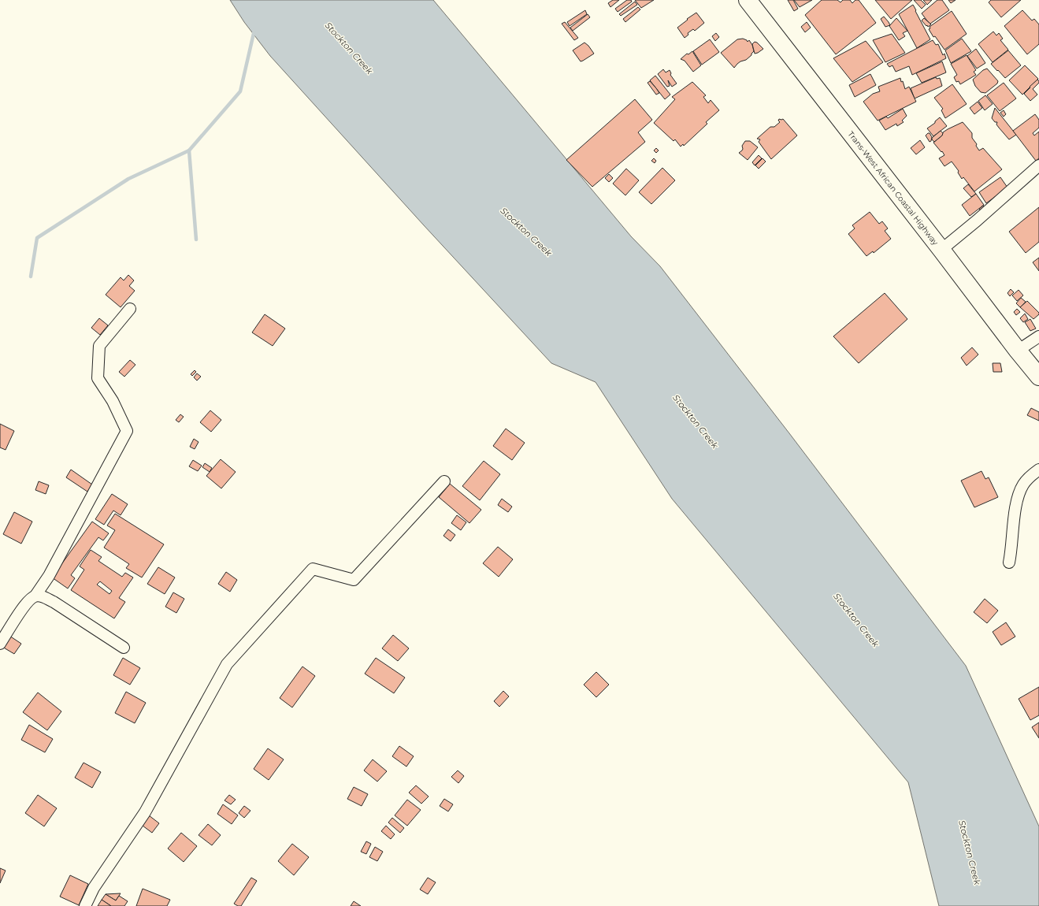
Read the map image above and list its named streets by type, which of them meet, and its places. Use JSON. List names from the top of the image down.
{
  "streets": {
    "highway": ["Trans-West African Coastal Highway"]
  },
  "water": ["Stockton Creek"]
}
